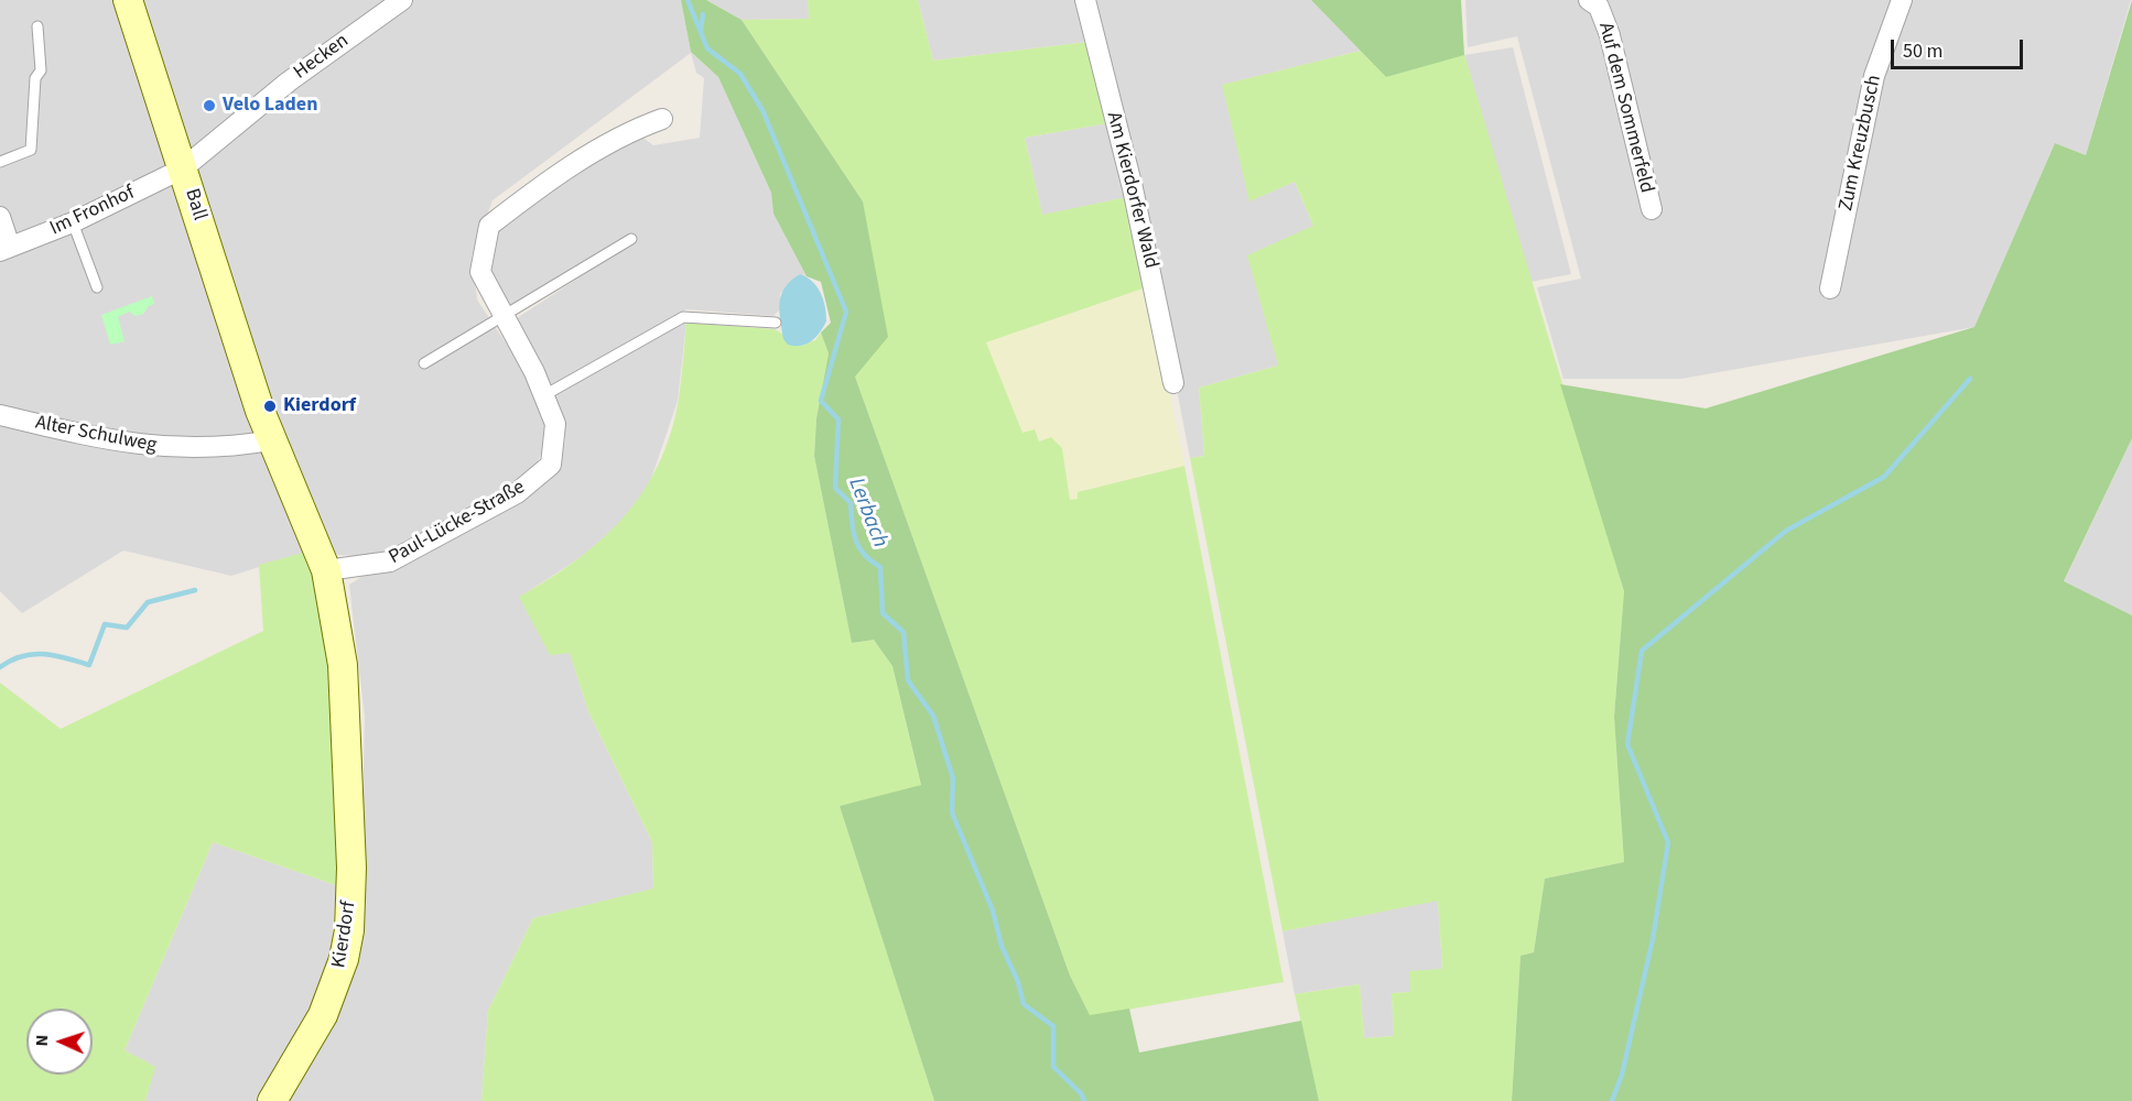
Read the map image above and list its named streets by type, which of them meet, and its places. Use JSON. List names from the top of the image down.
{
  "streets": {
    "main road": ["Ball", "Kierdorf"],
    "street": [
      "Hecken",
      "Auf dem Sommerfeld",
      "Zum Kreuzbusch",
      "Am Kierdorfer Wald",
      "Im Fronhof",
      "Alter Schulweg",
      "Paul-Lücke-Straße"
    ]
  },
  "crossings": [
    ["Hecken", "Ball"],
    ["Hecken", "Im Fronhof"],
    ["Ball", "Im Fronhof"],
    ["Ball", "Kierdorf"],
    ["Alter Schulweg", "Kierdorf"],
    ["Paul-Lücke-Straße", "Kierdorf"]
  ],
  "water": ["Lerbach"],
  "places": ["Velo Laden", "Kierdorf"],
  "scale_bar": "50 m",
  "north": "left"
}
